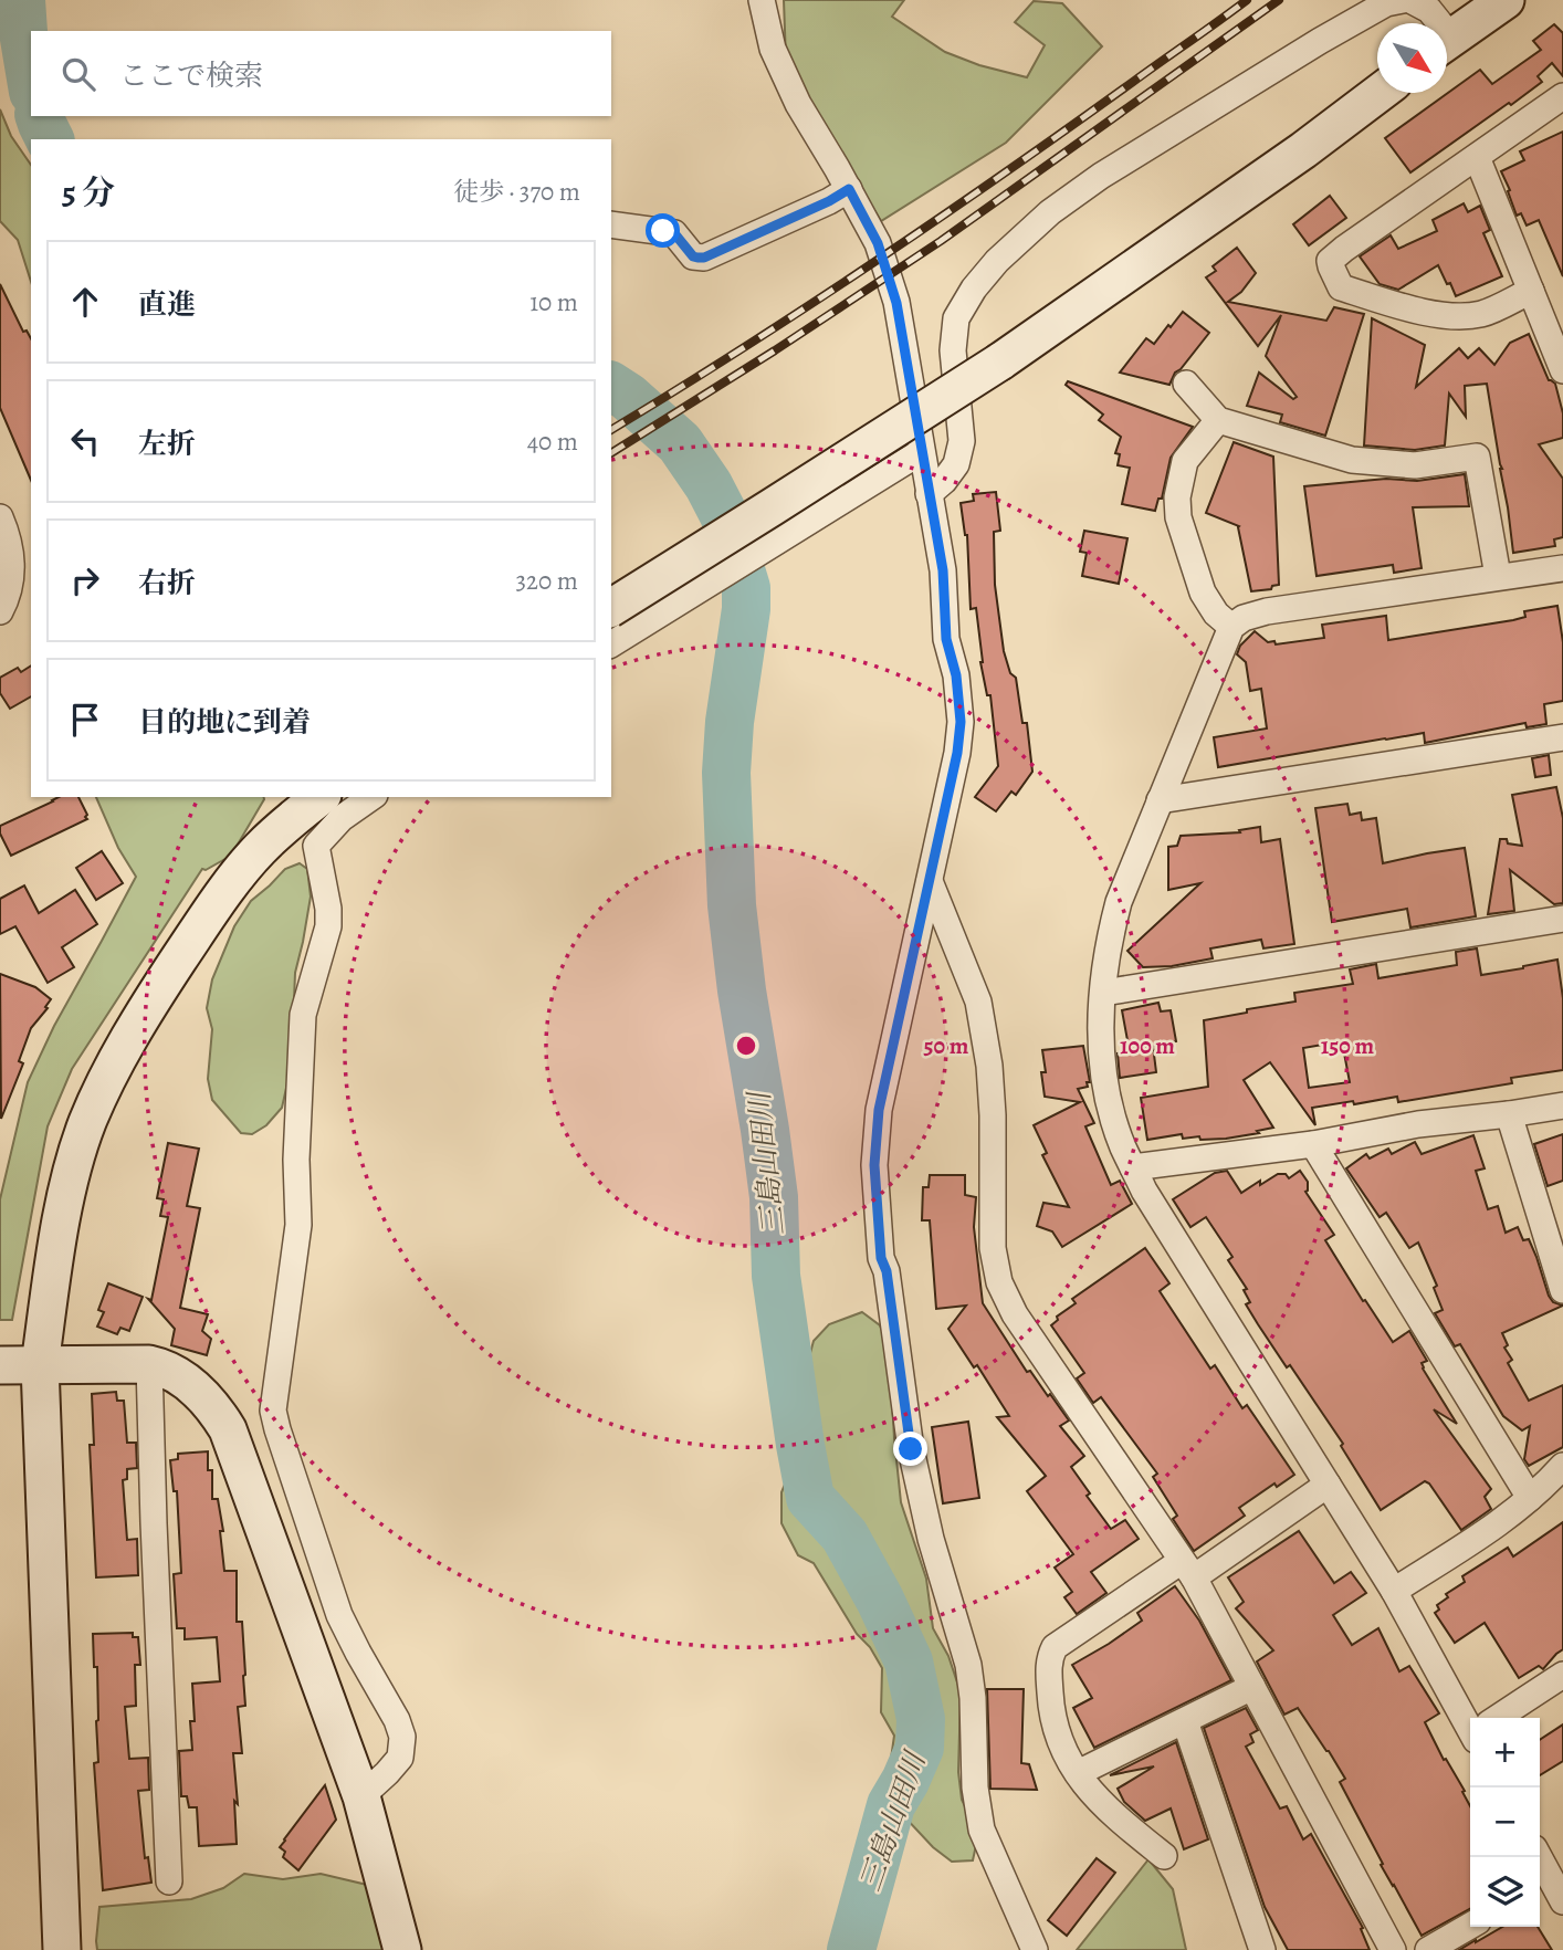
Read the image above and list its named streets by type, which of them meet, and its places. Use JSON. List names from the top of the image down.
{
  "water": ["三島山田川"],
  "north": "bottom right",
  "page": {
    "search": "ここで検索",
    "heading": ["5 分", "徒歩 · 370 m"],
    "list": [
      ["直進", "10 m"],
      ["左折", "40 m"],
      ["右折", "320 m"],
      "目的地に到着"
    ],
    "map_buttons": ["+", "−"]
  },
  "rings": ["50 m", "100 m", "150 m"]
}
